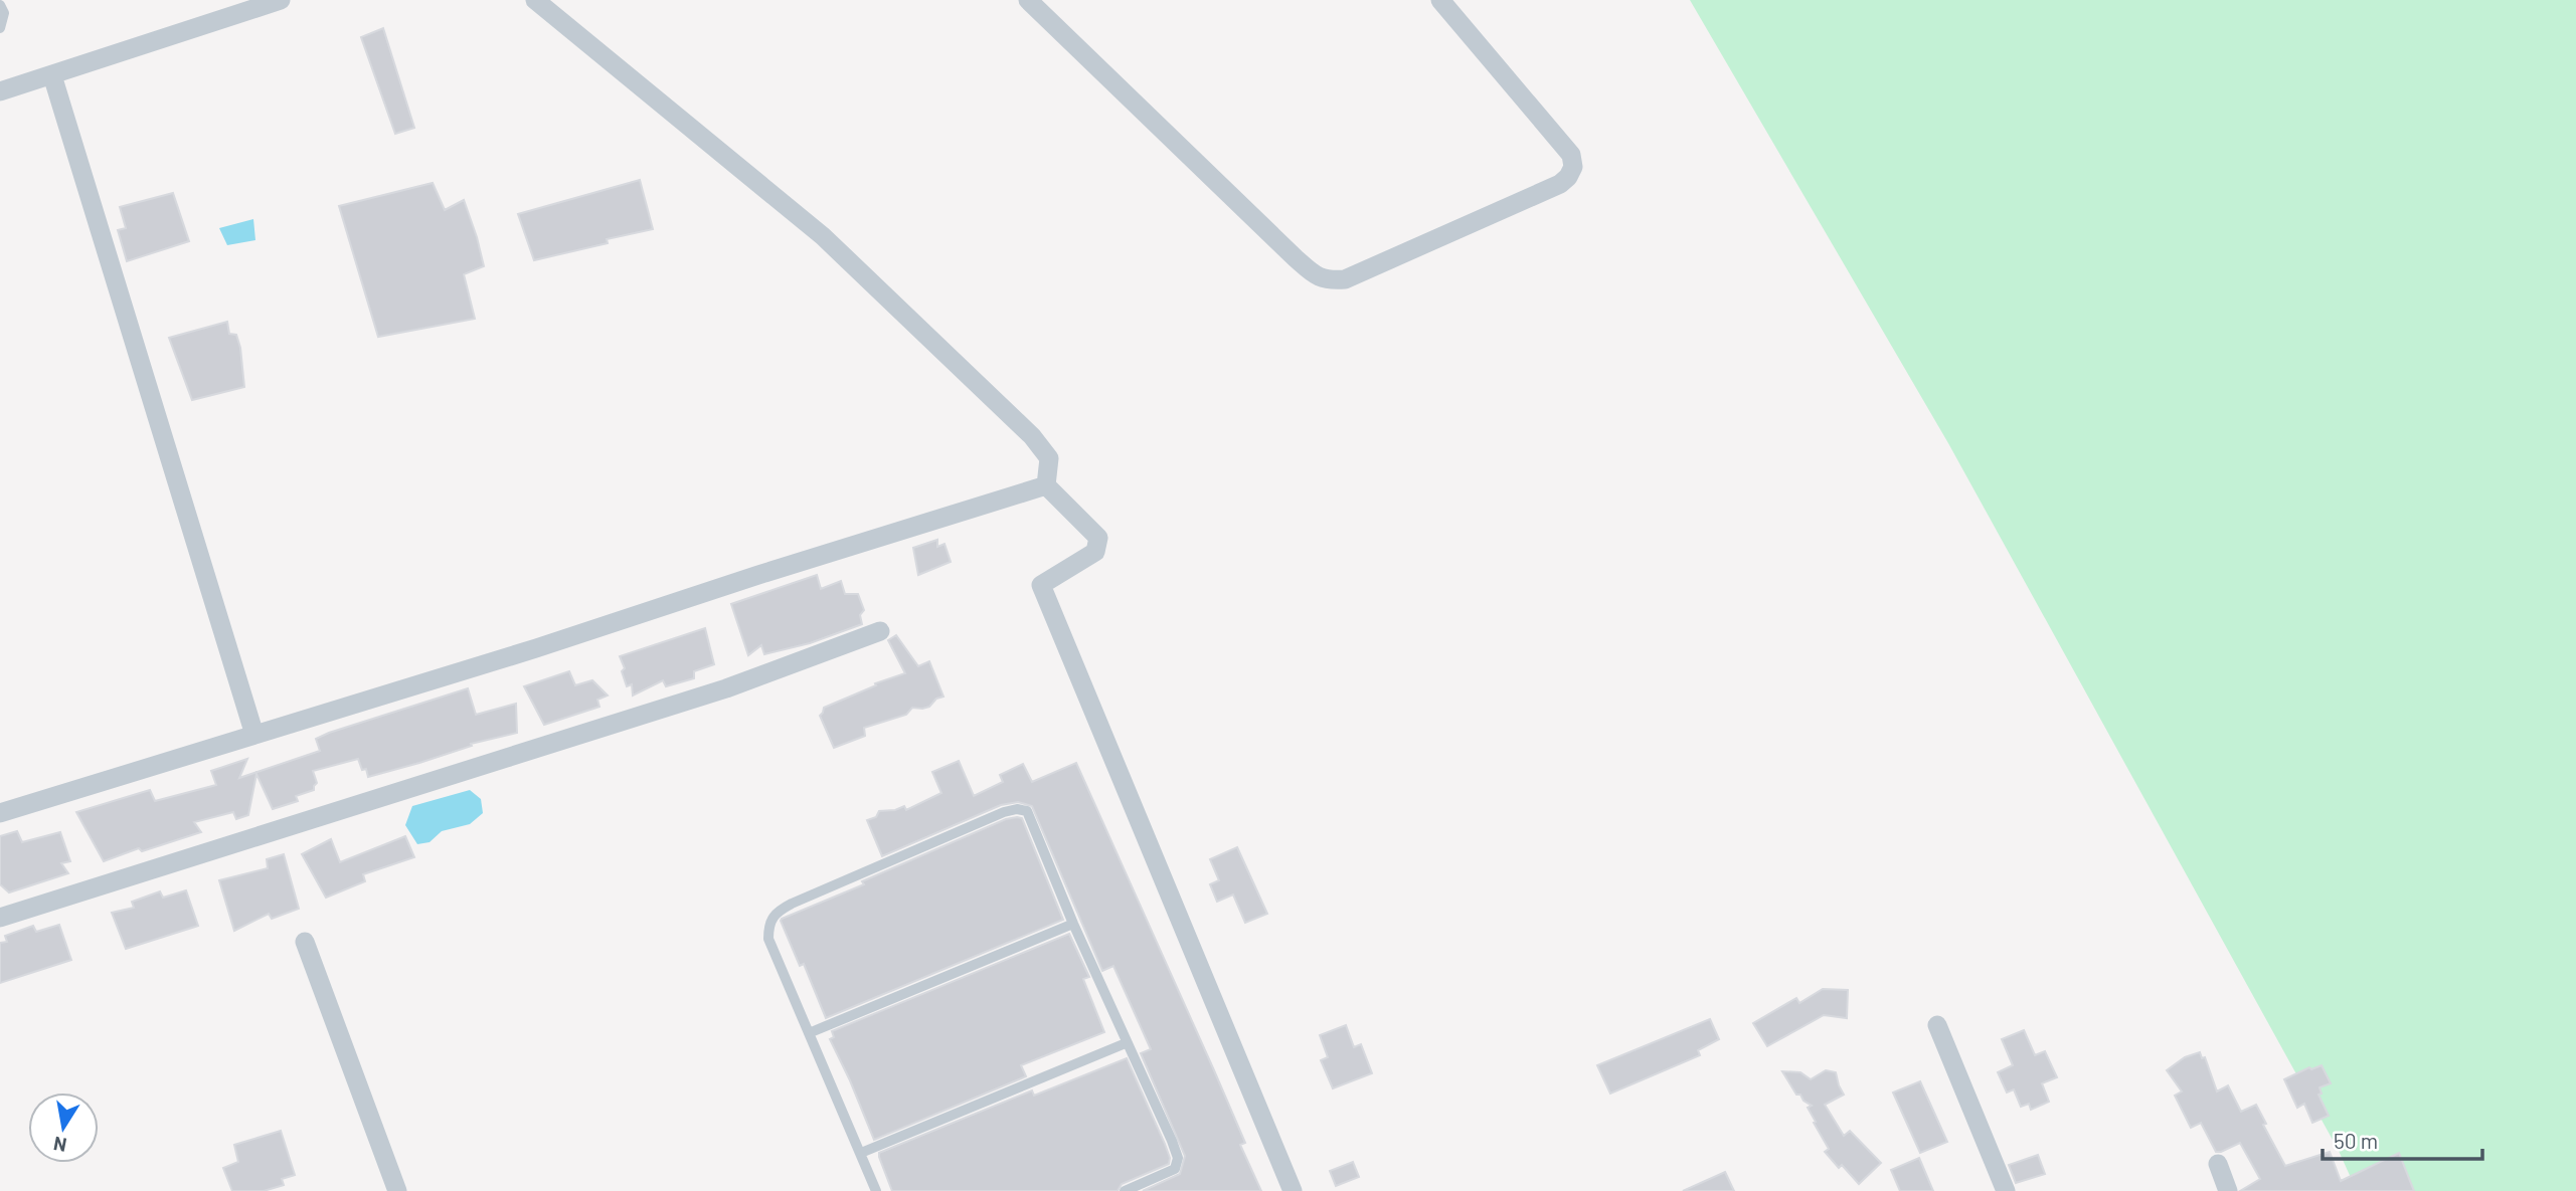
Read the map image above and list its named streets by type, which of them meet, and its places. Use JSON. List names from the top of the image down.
{
  "scale_bar": "50 m",
  "north": "bottom"
}
